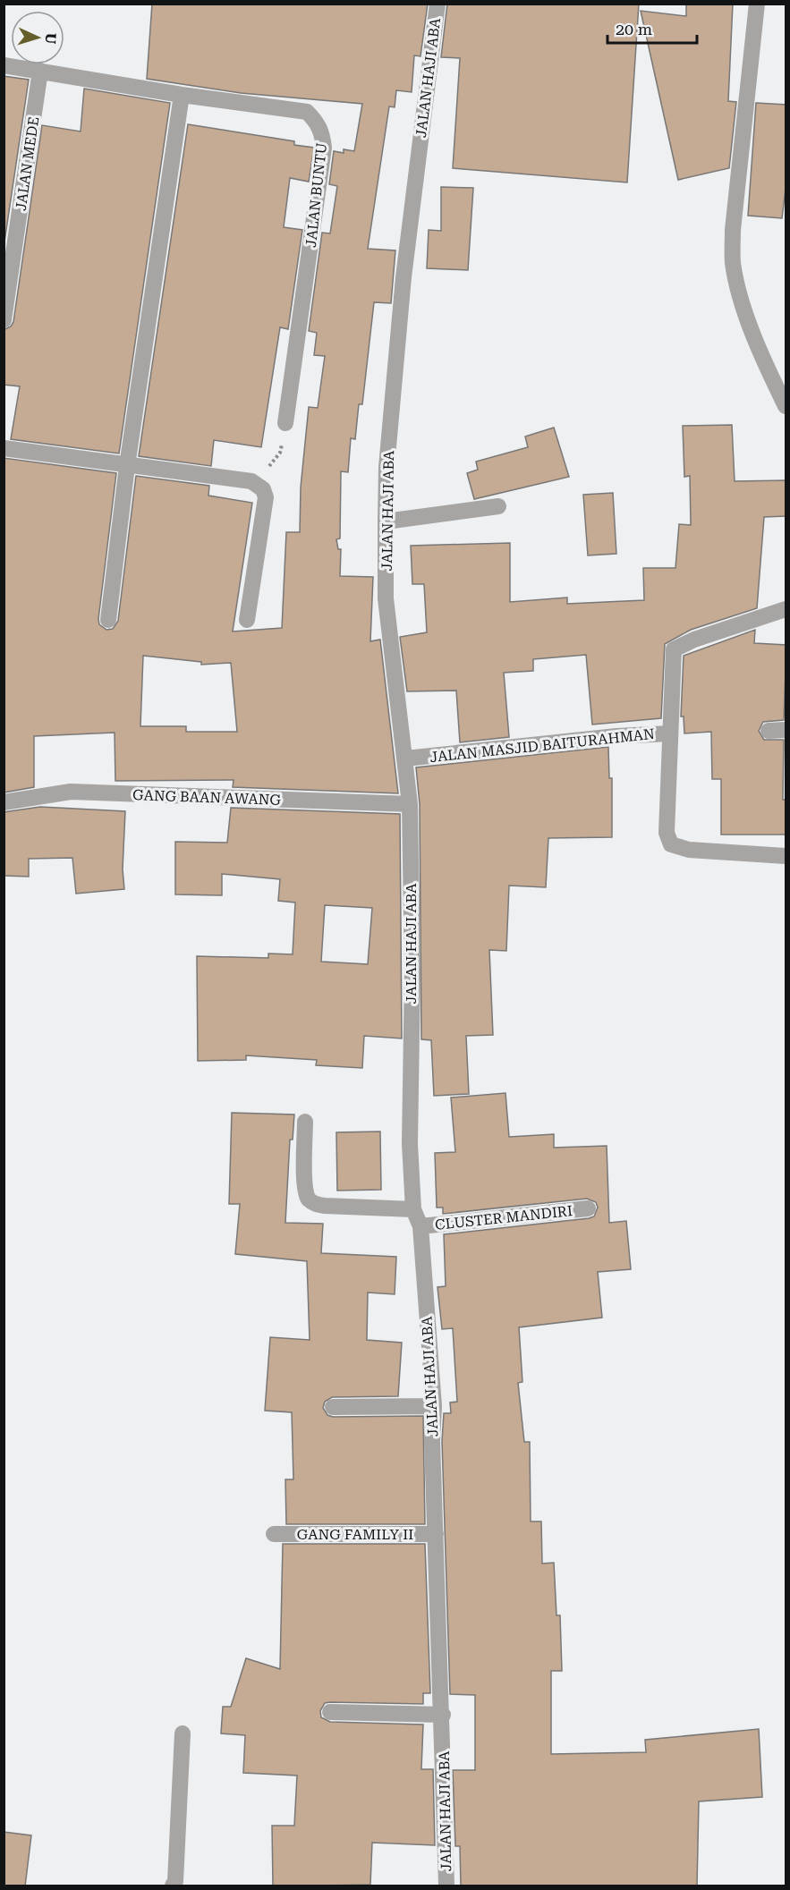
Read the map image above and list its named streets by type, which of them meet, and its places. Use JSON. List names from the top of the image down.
{
  "streets": {
    "street": [
      "JALAN HAJI ABA",
      "JALAN MEDE",
      "JALAN BUNTU",
      "JALAN MASJID BAITURAHMAN",
      "GANG BAAN AWANG",
      "CLUSTER MANDIRI",
      "GANG FAMILY II"
    ]
  },
  "crossings": [
    ["JALAN HAJI ABA", "JALAN MASJID BAITURAHMAN"],
    ["JALAN HAJI ABA", "GANG BAAN AWANG"],
    ["JALAN HAJI ABA", "CLUSTER MANDIRI"],
    ["JALAN HAJI ABA", "GANG FAMILY II"],
    ["JALAN MEDE", "JALAN BUNTU"]
  ],
  "scale_bar": "20 m",
  "north": "right"
}
